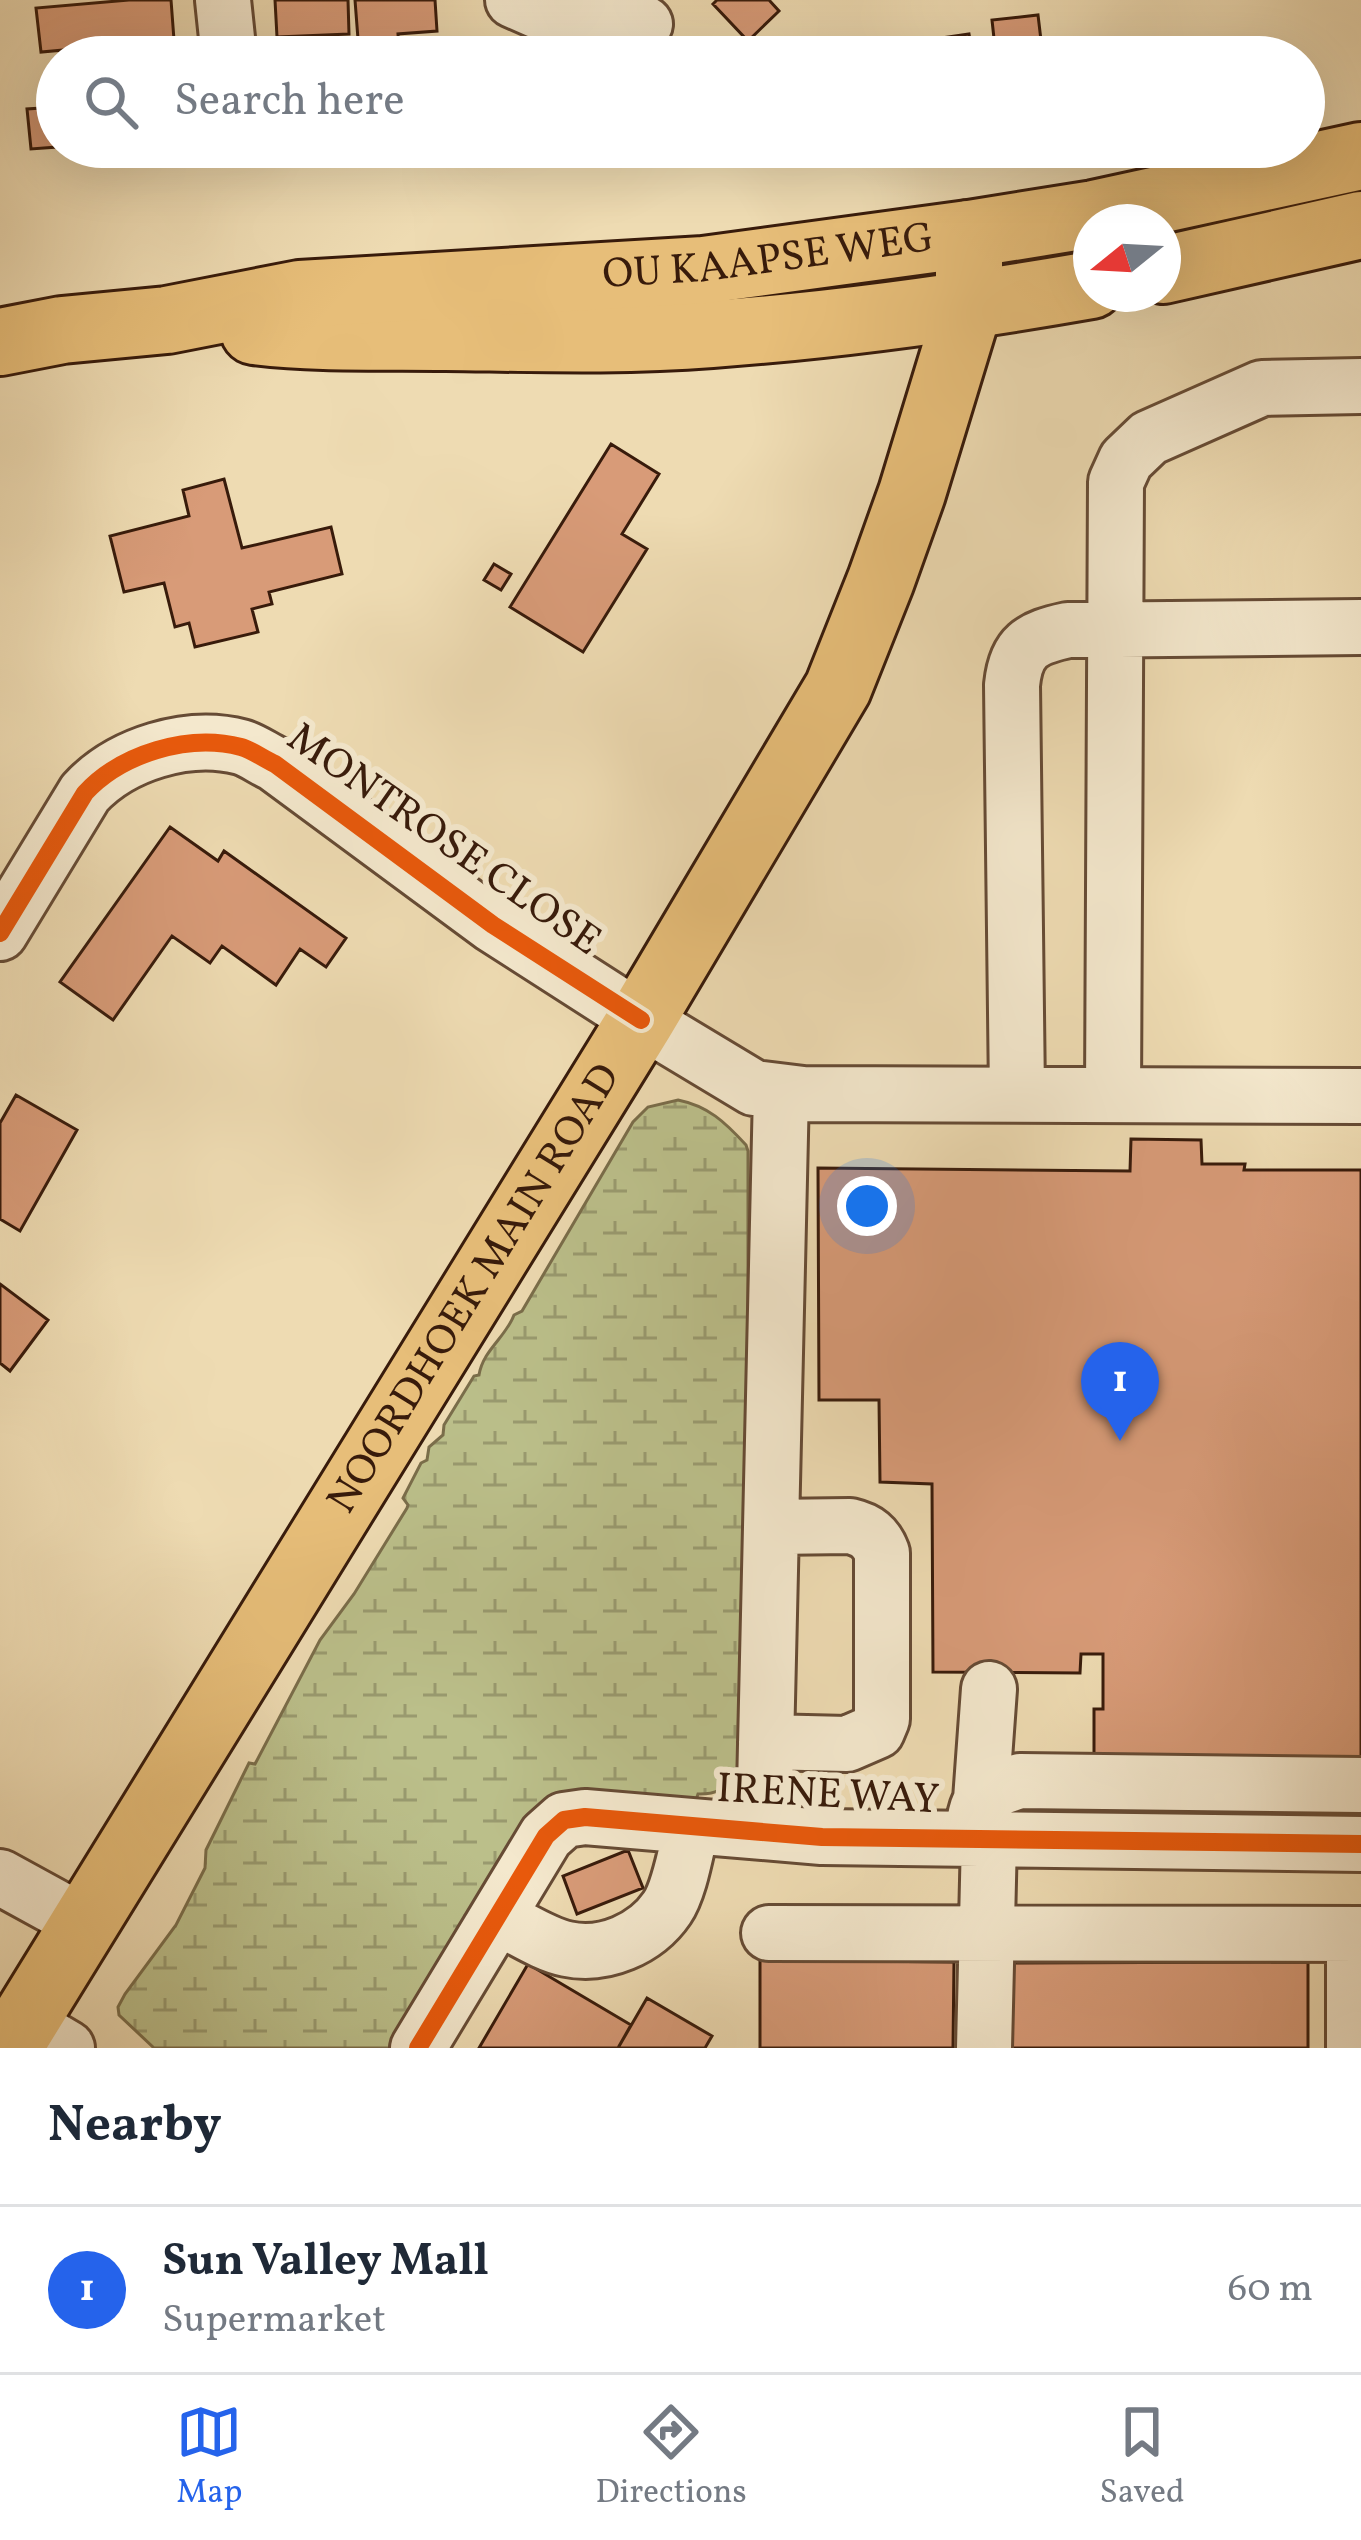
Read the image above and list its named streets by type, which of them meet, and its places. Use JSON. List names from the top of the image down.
{
  "streets": {
    "main road": ["OU KAAPSE WEG", "NOORDHOEK MAIN ROAD"],
    "street": ["MONTROSE CLOSE", "IRENE WAY"]
  },
  "crossings": [
    ["OU KAAPSE WEG", "NOORDHOEK MAIN ROAD"],
    ["MONTROSE CLOSE", "NOORDHOEK MAIN ROAD"]
  ],
  "north": "left",
  "page": {
    "search": "Search here",
    "pins": "1",
    "heading": "Nearby",
    "list": [
      {
        "mark": "1",
        "name": "Sun Valley Mall",
        "note": "Supermarket",
        "value": "60 m"
      }
    ],
    "nav": ["Map", "Directions", "Saved"]
  }
}
